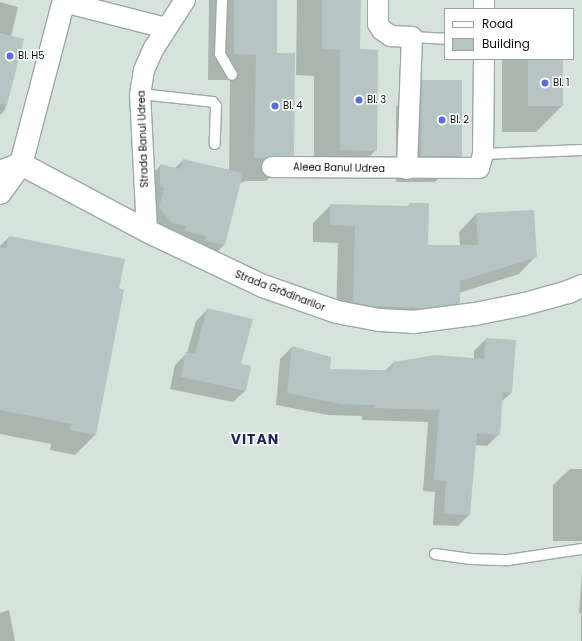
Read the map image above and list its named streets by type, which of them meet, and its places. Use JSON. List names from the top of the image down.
{
  "streets": {
    "street": ["Strada Banul Udrea", "Aleea Banul Udrea", "Strada Grădinarilor"]
  },
  "crossings": [
    ["Strada Banul Udrea", "Strada Grădinarilor"]
  ],
  "districts": ["VITAN"],
  "places": [
    "Bl. H5",
    "Bl. 1",
    "Bl. 3",
    "Bl. 4",
    "Bl. 2"
  ],
  "legend": ["Road", "Building"]
}
